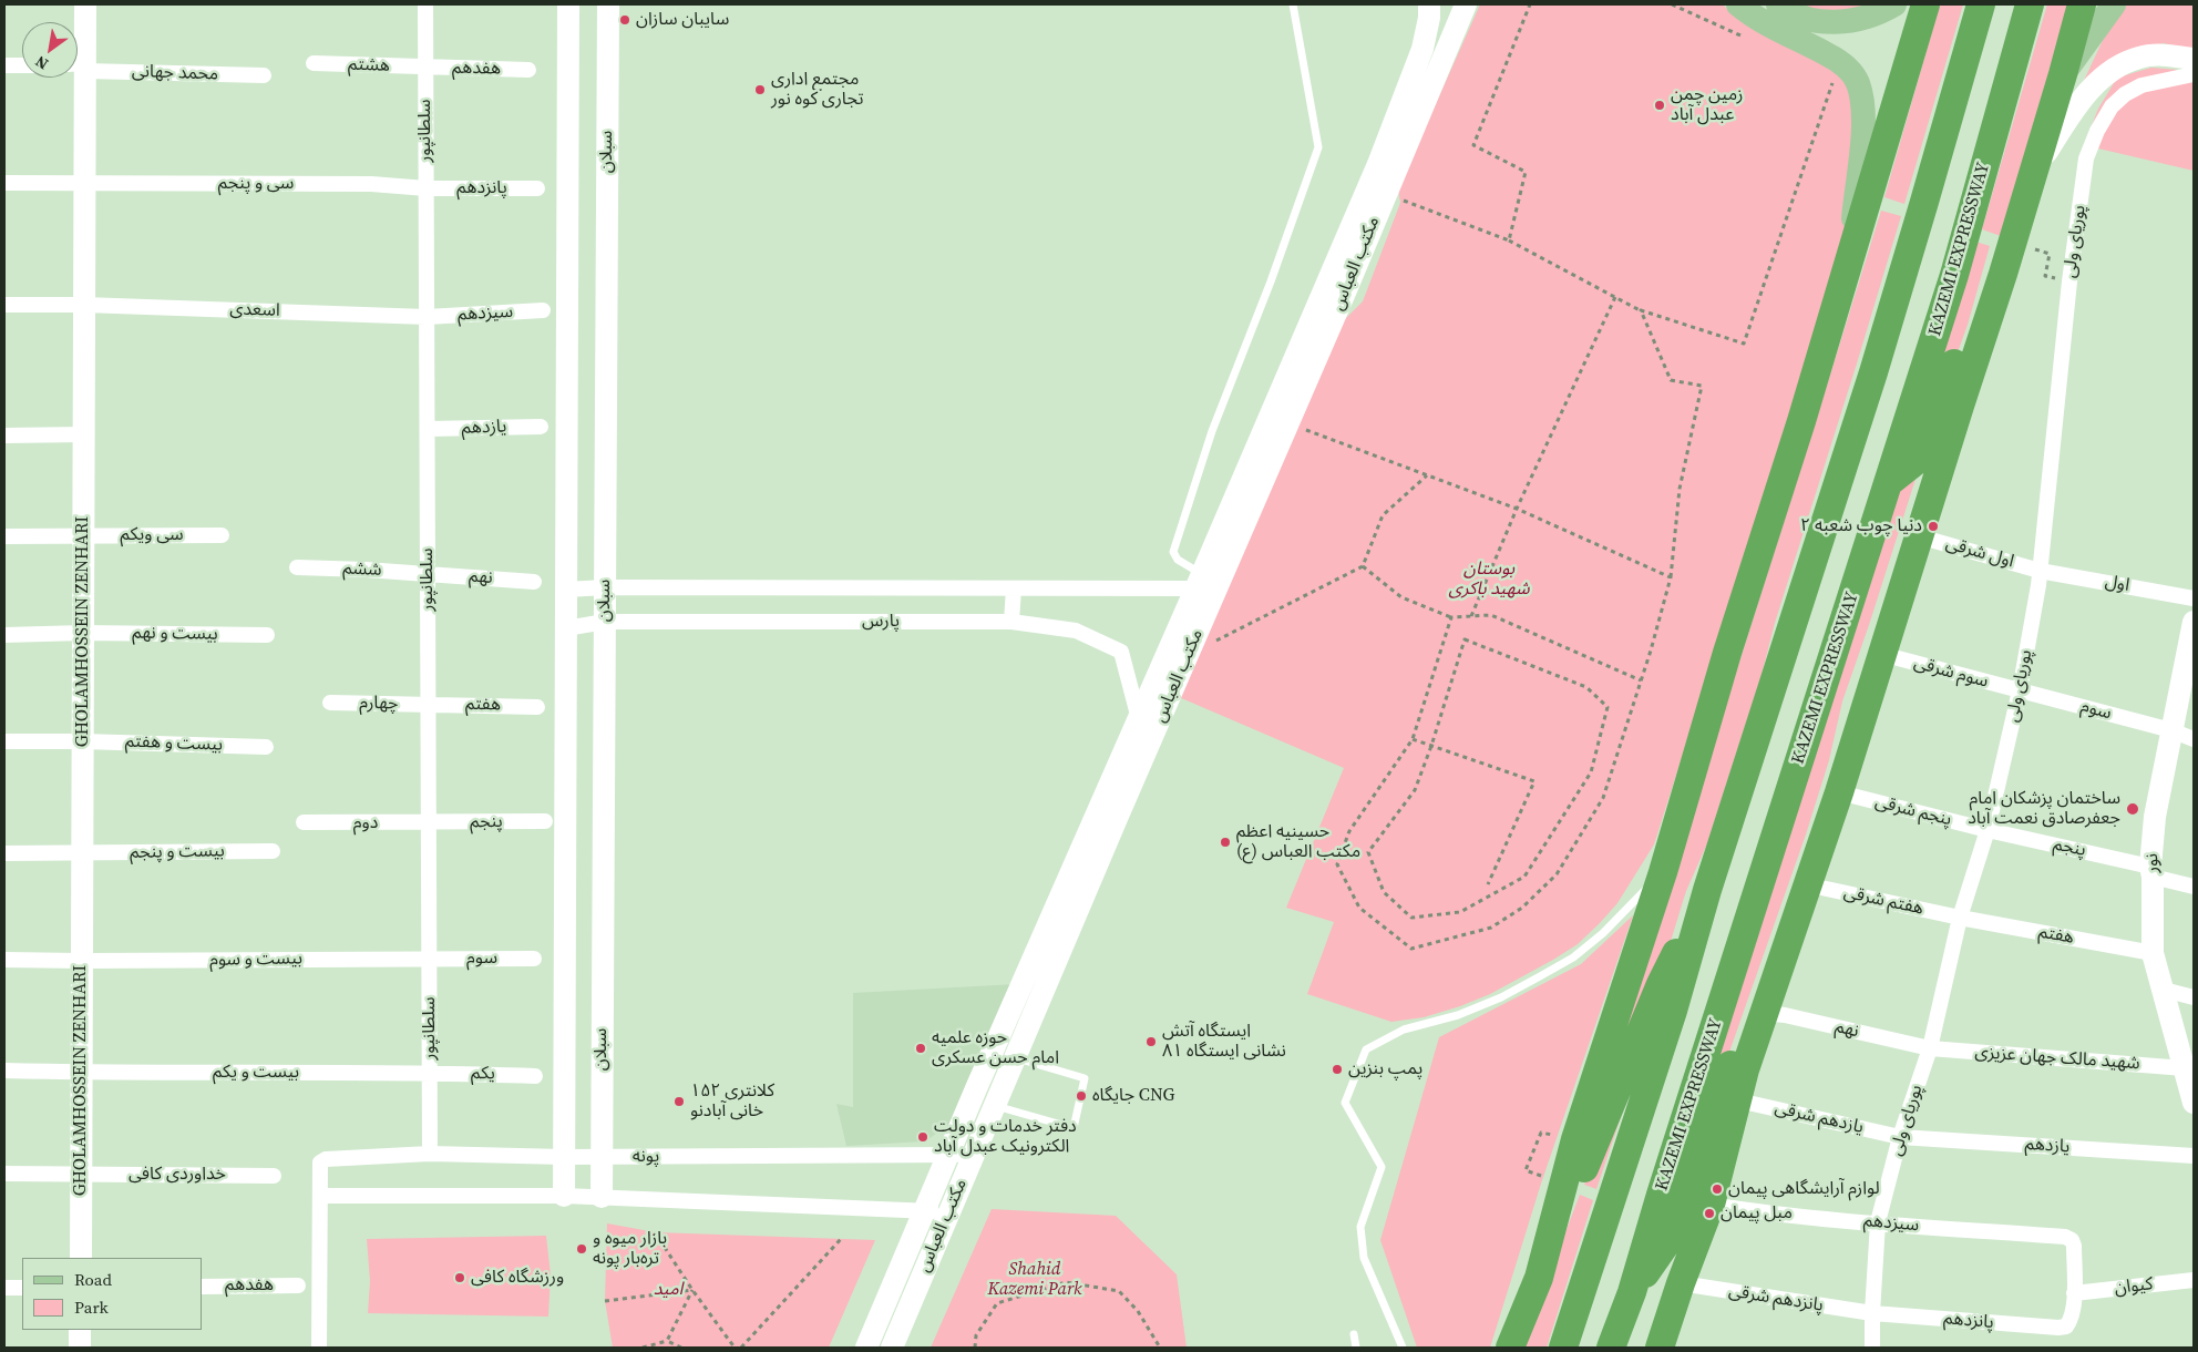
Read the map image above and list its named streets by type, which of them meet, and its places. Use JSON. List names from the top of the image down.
{
  "streets": {
    "highway": ["KAZEMI EXPRESSWAY"],
    "street": [
      "هشتم",
      "هفدهم",
      "محمد جهانی",
      "سلطانپور",
      "سبلان",
      "سی و پنجم",
      "پانزدهم",
      "پوریای ولی",
      "مکتب العباس",
      "اسعدی",
      "سیزدهم",
      "یازدهم",
      "سی ویکم",
      "اول شرقی",
      "ششم",
      "نهم",
      "اول",
      "پارس",
      "GHOLAMHOSSEIN ZENHARI",
      "بیست و نهم",
      "سوم شرقی",
      "چهارم",
      "هفتم",
      "سوم",
      "بیست و هفتم",
      "پنجم شرقی",
      "پنجم",
      "دوم",
      "بیست و پنجم",
      "نور",
      "هفتم شرقی",
      "بیست و سوم",
      "شهید مالک جهان عزیزی",
      "بیست و یکم",
      "یکم",
      "یازدهم شرقی",
      "پونه",
      "خداوردی کافی",
      "کیوان",
      "پانزدهم شرقی"
    ]
  },
  "crossings": [
    ["هشتم", "هفدهم"],
    ["هشتم", "سلطانپور"],
    ["هفدهم", "سلطانپور"],
    ["محمد جهانی", "GHOLAMHOSSEIN ZENHARI"],
    ["سلطانپور", "سی و پنجم"],
    ["سلطانپور", "پانزدهم"],
    ["سلطانپور", "اسعدی"],
    ["سلطانپور", "سیزدهم"],
    ["سلطانپور", "یازدهم"],
    ["سلطانپور", "ششم"],
    ["سلطانپور", "نهم"],
    ["سلطانپور", "چهارم"],
    ["سلطانپور", "هفتم"],
    ["سلطانپور", "سوم"],
    ["سلطانپور", "پنجم"],
    ["سلطانپور", "دوم"],
    ["سلطانپور", "بیست و سوم"],
    ["سلطانپور", "بیست و یکم"],
    ["سلطانپور", "یکم"],
    ["سلطانپور", "پونه"],
    ["سبلان", "پارس"],
    ["سبلان", "پونه"],
    ["سی و پنجم", "پانزدهم"],
    ["سی و پنجم", "GHOLAMHOSSEIN ZENHARI"],
    ["پانزدهم", "پوریای ولی"],
    ["پانزدهم", "سیزدهم"],
    ["پانزدهم", "کیوان"],
    ["پانزدهم", "پانزدهم شرقی"],
    ["پوریای ولی", "سیزدهم"],
    ["پوریای ولی", "یازدهم"],
    ["پوریای ولی", "اول شرقی"],
    ["پوریای ولی", "نهم"],
    ["پوریای ولی", "اول"],
    ["پوریای ولی", "سوم شرقی"],
    ["پوریای ولی", "هفتم"],
    ["پوریای ولی", "سوم"],
    ["پوریای ولی", "پنجم شرقی"],
    ["پوریای ولی", "پنجم"],
    ["پوریای ولی", "هفتم شرقی"],
    ["پوریای ولی", "شهید مالک جهان عزیزی"],
    ["پوریای ولی", "یازدهم شرقی"],
    ["پوریای ولی", "پانزدهم شرقی"],
    ["مکتب العباس", "پارس"],
    ["مکتب العباس", "پونه"],
    ["اسعدی", "سیزدهم"],
    ["اسعدی", "GHOLAMHOSSEIN ZENHARI"],
    ["سیزدهم", "کیوان"],
    ["یازدهم", "یازدهم شرقی"],
    ["سی ویکم", "GHOLAMHOSSEIN ZENHARI"],
    ["اول شرقی", "اول"],
    ["ششم", "نهم"],
    ["نهم", "شهید مالک جهان عزیزی"],
    ["GHOLAMHOSSEIN ZENHARI", "بیست و نهم"],
    ["GHOLAMHOSSEIN ZENHARI", "بیست و هفتم"],
    ["GHOLAMHOSSEIN ZENHARI", "بیست و پنجم"],
    ["GHOLAMHOSSEIN ZENHARI", "بیست و سوم"],
    ["GHOLAMHOSSEIN ZENHARI", "بیست و یکم"],
    ["GHOLAMHOSSEIN ZENHARI", "خداوردی کافی"],
    ["سوم شرقی", "سوم"],
    ["چهارم", "هفتم"],
    ["هفتم", "نور"],
    ["هفتم", "هفتم شرقی"],
    ["سوم", "نور"],
    ["سوم", "بیست و سوم"],
    ["پنجم شرقی", "پنجم"],
    ["پنجم", "دوم"],
    ["پنجم", "نور"],
    ["نور", "شهید مالک جهان عزیزی"],
    ["بیست و یکم", "یکم"]
  ],
  "parks": ["بوستان شهید باکری", "Shahid Kazemi Park", "امید"],
  "places": [
    "سایبان سازان",
    "مجتمع اداری تجاری کوه نور",
    "زمین چمن عبدل آباد",
    "دنیا چوب شعبه ۲",
    "ساختمان پزشکان امام جعفرصادق نعمت آباد",
    "حسینیه اعظم مکتب العباس (ع)",
    "ایستگاه آتش نشانی ایستگاه ۸۱",
    "حوزه علمیه امام حسن عسکری",
    "پمپ بنزین",
    "جایگاه CNG",
    "کلانتری ۱۵۲ خانی آبادنو",
    "دفتر خدمات و دولت الکترونیک عبدل آباد",
    "لوازم آرایشگاهی پیمان",
    "مبل پیمان",
    "بازار میوه و تره‌بار پونه",
    "ورزشگاه کافی"
  ],
  "legend": ["Road", "Park"],
  "north": "bottom left"
}
